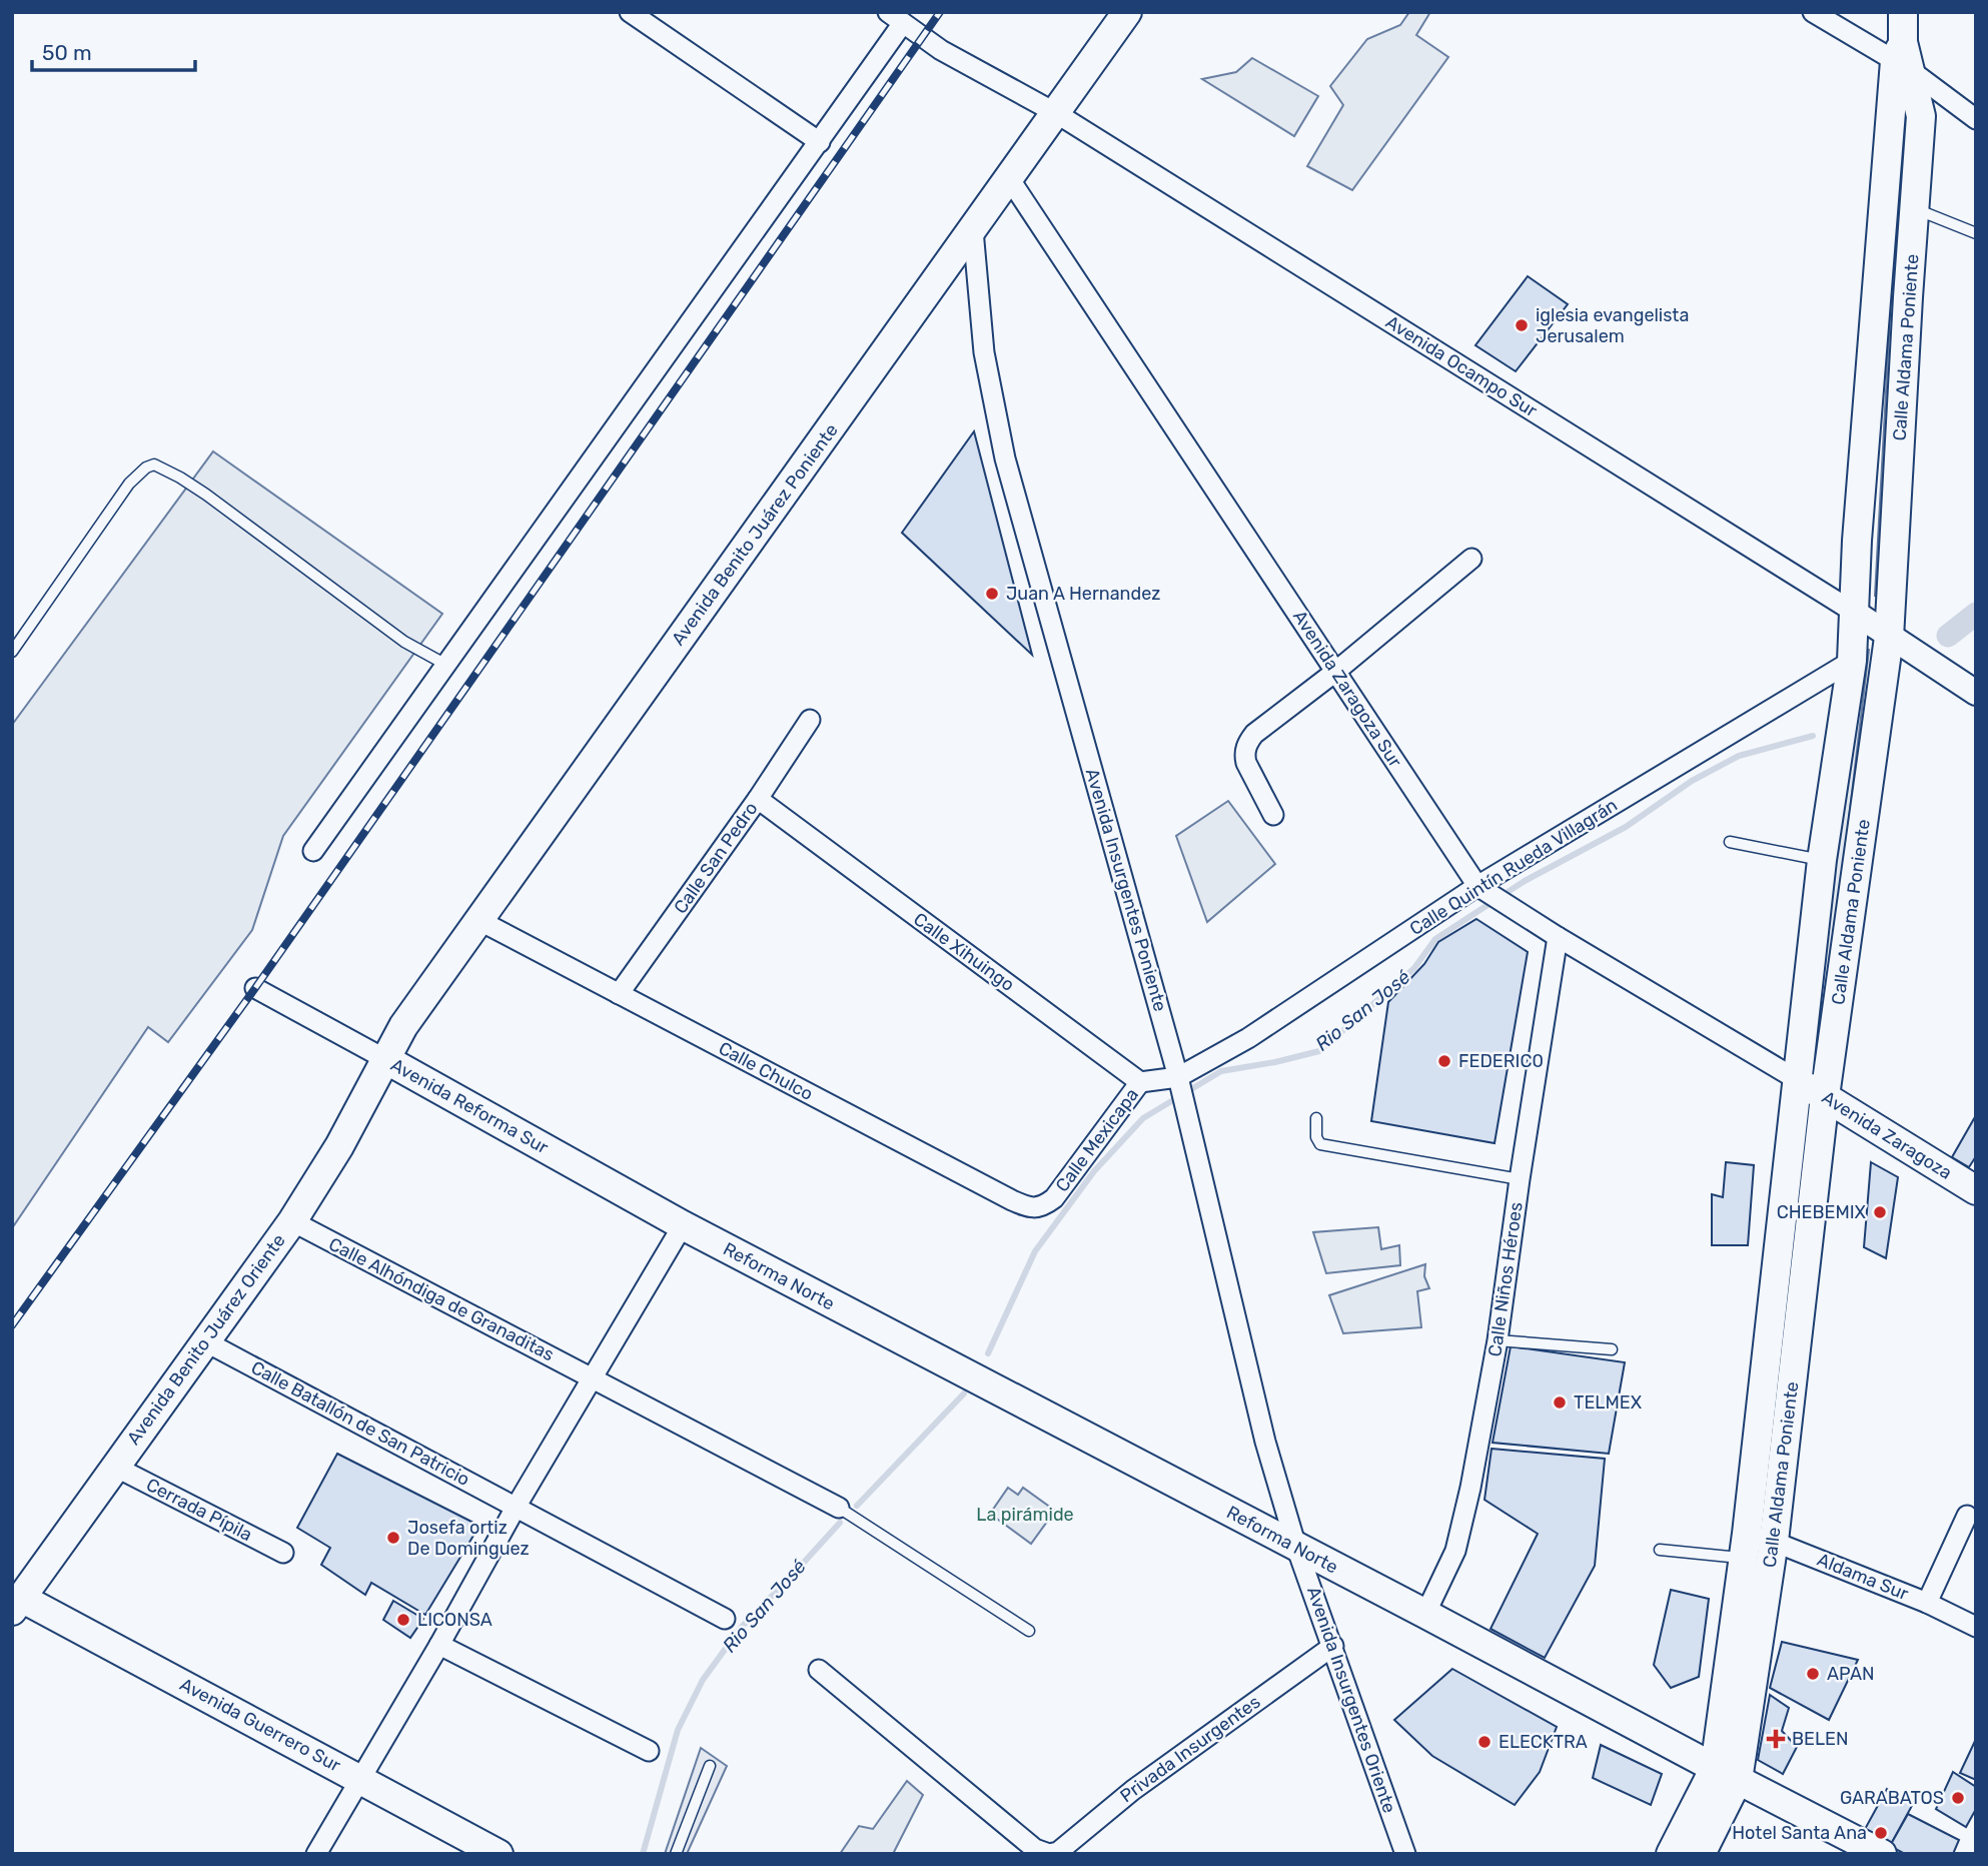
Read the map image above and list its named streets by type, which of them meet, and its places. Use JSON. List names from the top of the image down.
{
  "streets": {
    "main road": [
      "Calle Aldama Poniente",
      "Avenida Benito Juárez Poniente",
      "Avenida Reforma Sur",
      "Avenida Zaragoza",
      "Reforma Norte",
      "Avenida Benito Juárez Oriente",
      "Avenida Guerrero Sur"
    ],
    "street": [
      "Avenida Ocampo Sur",
      "Avenida Zaragoza Sur",
      "Calle San Pedro",
      "Calle Quintín Rueda Villagrán",
      "Avenida Insurgentes Poniente",
      "Calle Xihuingo",
      "Calle Chulco",
      "Calle Mexicapa",
      "Calle Niños Héroes",
      "Calle Alhóndiga de Granaditas",
      "Calle Batallón de San Patricio",
      "Cerrada Pípila",
      "Aldama Sur",
      "Avenida Insurgentes Oriente",
      "Privada Insurgentes"
    ]
  },
  "crossings": [
    ["Calle Aldama Poniente", "Avenida Ocampo Sur"],
    ["Calle Aldama Poniente", "Avenida Zaragoza Sur"],
    ["Calle Aldama Poniente", "Calle Quintín Rueda Villagrán"],
    ["Calle Aldama Poniente", "Avenida Zaragoza"],
    ["Calle Aldama Poniente", "Reforma Norte"],
    ["Calle Aldama Poniente", "Aldama Sur"],
    ["Avenida Ocampo Sur", "Avenida Benito Juárez Poniente"],
    ["Avenida Benito Juárez Poniente", "Avenida Zaragoza Sur"],
    ["Avenida Benito Juárez Poniente", "Avenida Insurgentes Poniente"],
    ["Avenida Benito Juárez Poniente", "Calle Chulco"],
    ["Avenida Benito Juárez Poniente", "Avenida Reforma Sur"],
    ["Avenida Benito Juárez Poniente", "Avenida Benito Juárez Oriente"],
    ["Avenida Zaragoza Sur", "Calle Quintín Rueda Villagrán"],
    ["Avenida Zaragoza Sur", "Avenida Zaragoza"],
    ["Avenida Zaragoza Sur", "Calle Niños Héroes"],
    ["Calle San Pedro", "Calle Xihuingo"],
    ["Calle San Pedro", "Calle Chulco"],
    ["Calle Quintín Rueda Villagrán", "Avenida Insurgentes Poniente"],
    ["Avenida Insurgentes Poniente", "Reforma Norte"],
    ["Avenida Insurgentes Poniente", "Avenida Insurgentes Oriente"],
    ["Calle Xihuingo", "Calle Mexicapa"],
    ["Calle Chulco", "Calle Mexicapa"],
    ["Avenida Reforma Sur", "Reforma Norte"],
    ["Avenida Reforma Sur", "Avenida Benito Juárez Oriente"],
    ["Reforma Norte", "Calle Niños Héroes"],
    ["Reforma Norte", "Avenida Insurgentes Oriente"],
    ["Calle Alhóndiga de Granaditas", "Avenida Benito Juárez Oriente"],
    ["Avenida Benito Juárez Oriente", "Calle Batallón de San Patricio"],
    ["Avenida Benito Juárez Oriente", "Cerrada Pípila"],
    ["Avenida Benito Juárez Oriente", "Avenida Guerrero Sur"],
    ["Avenida Insurgentes Oriente", "Privada Insurgentes"]
  ],
  "water": ["Rio San José"],
  "parks": ["La pirámide"],
  "places": {
    "other": [
      "iglesia evangelista Jerusalem",
      "Juan A Hernandez",
      "FEDERIC0",
      "CHEBEMIX",
      "TELMEX",
      "Josefa ortiz De Dominguez",
      "LICONSA",
      "APAN",
      "ELECKTRA",
      "GARABATOS",
      "Hotel Santa Ana"
    ],
    "health": ["BELEN"]
  },
  "scale_bar": "50 m"
}
